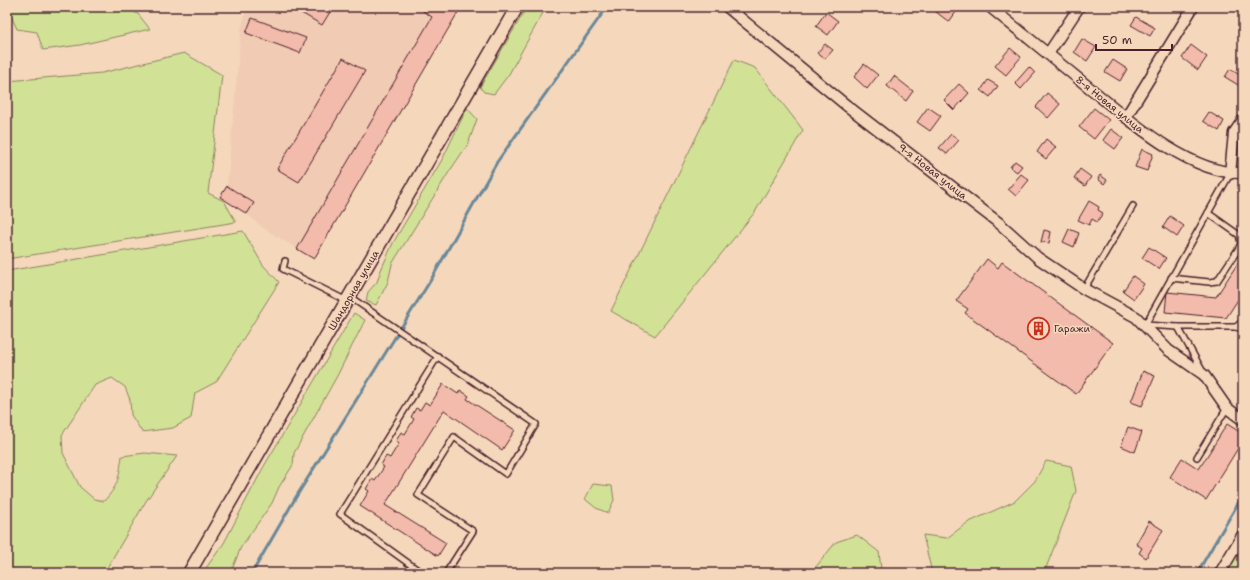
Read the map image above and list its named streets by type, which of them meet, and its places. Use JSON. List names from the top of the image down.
{
  "streets": {
    "street": ["8-я Новая улица", "9-я Новая улица", "Шандорная улица"]
  },
  "places": {
    "building": ["Гаражи"]
  },
  "scale_bar": "50 m"
}
